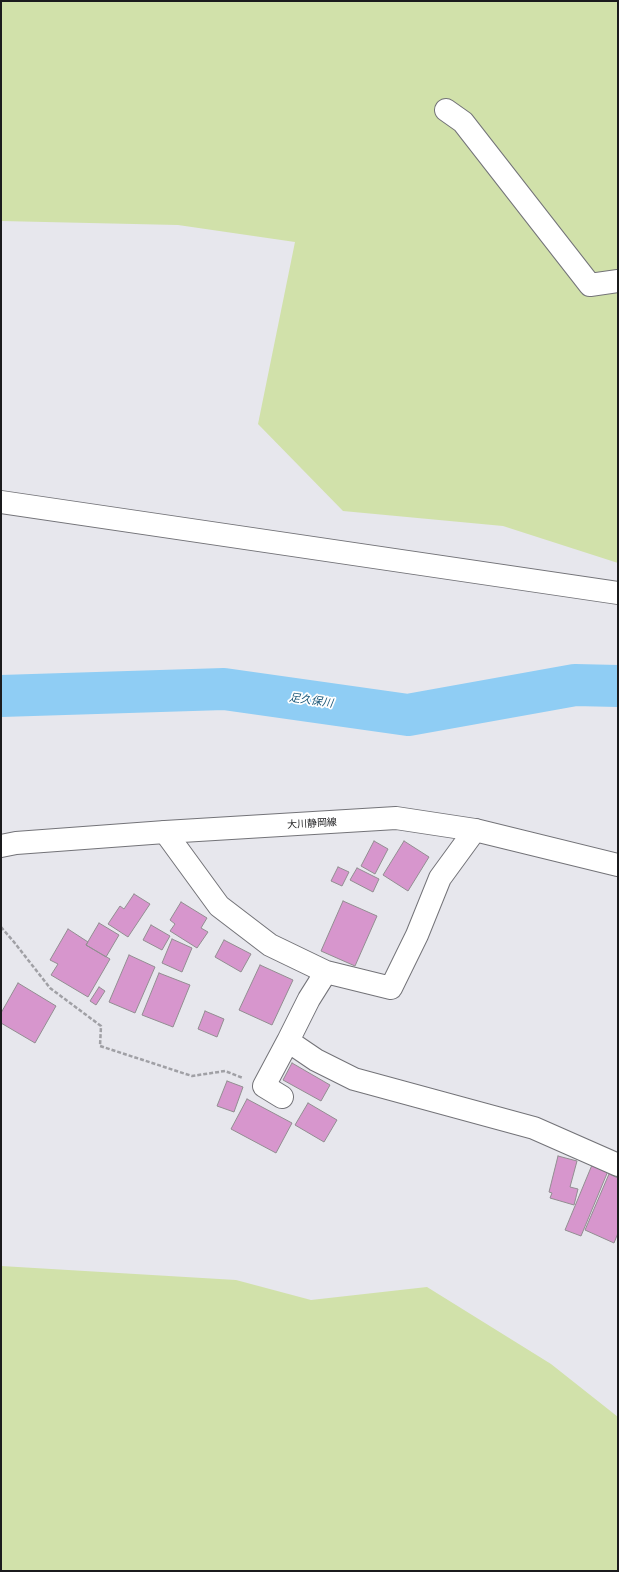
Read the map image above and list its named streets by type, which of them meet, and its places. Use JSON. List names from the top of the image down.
{
  "streets": {
    "street": ["大川静岡線"]
  },
  "water": ["足久保川"]
}
